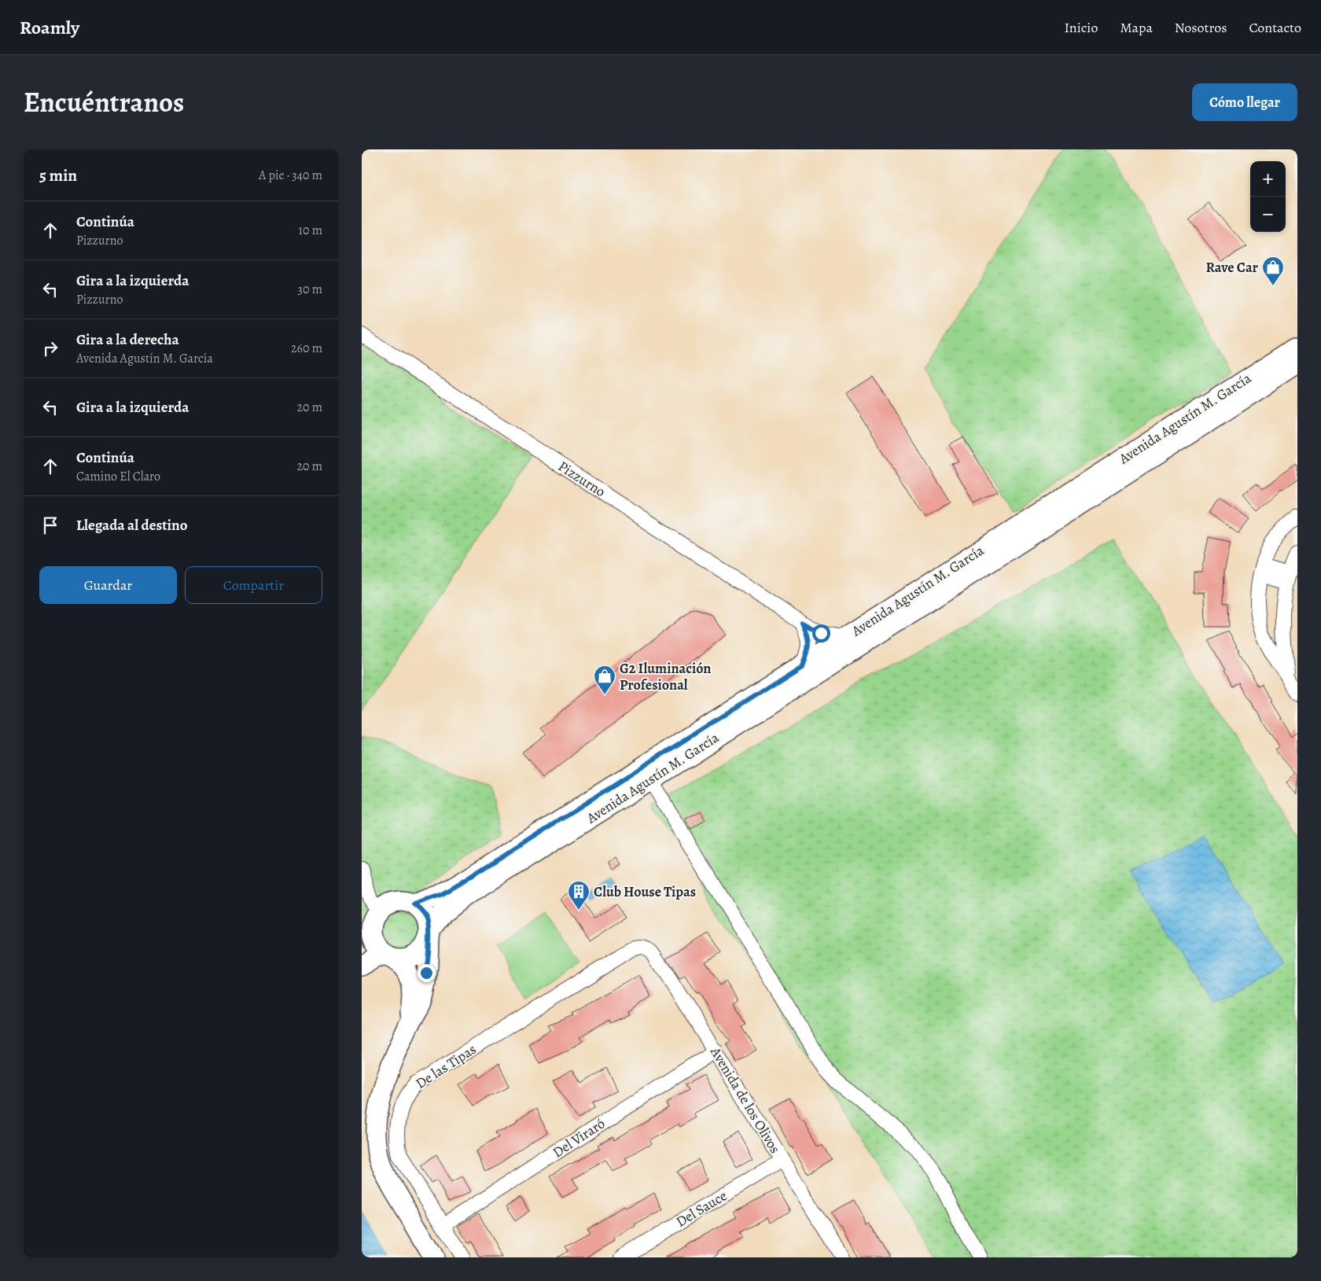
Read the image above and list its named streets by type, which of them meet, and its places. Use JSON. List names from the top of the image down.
{
  "streets": {
    "main road": ["Avenida Agustín M. García"],
    "street": [
      "Pizzurno",
      "De las Tipas",
      "Avenida de los Olivos",
      "Del Viraró",
      "Del Sauce"
    ]
  },
  "crossings": [
    ["Avenida Agustín M. García", "Pizzurno"],
    ["De las Tipas", "Avenida de los Olivos"],
    ["De las Tipas", "Del Viraró"],
    ["Avenida de los Olivos", "Del Viraró"],
    ["Avenida de los Olivos", "Del Sauce"]
  ],
  "places": {
    "shop": ["Rave Car", "G2 Iluminación Profesional"],
    "building": ["Club House Tipas"]
  },
  "page": {
    "header": "Roamly",
    "nav": [
      "Inicio",
      "Mapa",
      "Nosotros",
      "Contacto"
    ],
    "title": "Encuéntranos",
    "buttons": [
      "Cómo llegar",
      ["Guardar", "Compartir"]
    ],
    "heading": ["5 min", "A pie · 340 m"],
    "map_buttons": ["+", "−"],
    "list": [
      ["Continúa", "Pizzurno", "10 m"],
      ["Gira a la izquierda", "Pizzurno", "30 m"],
      ["Gira a la derecha", "Avenida Agustín M. García", "260 m"],
      ["Gira a la izquierda", "20 m"],
      ["Continúa", "Camino El Claro", "20 m"],
      "Llegada al destino"
    ]
  }
}
